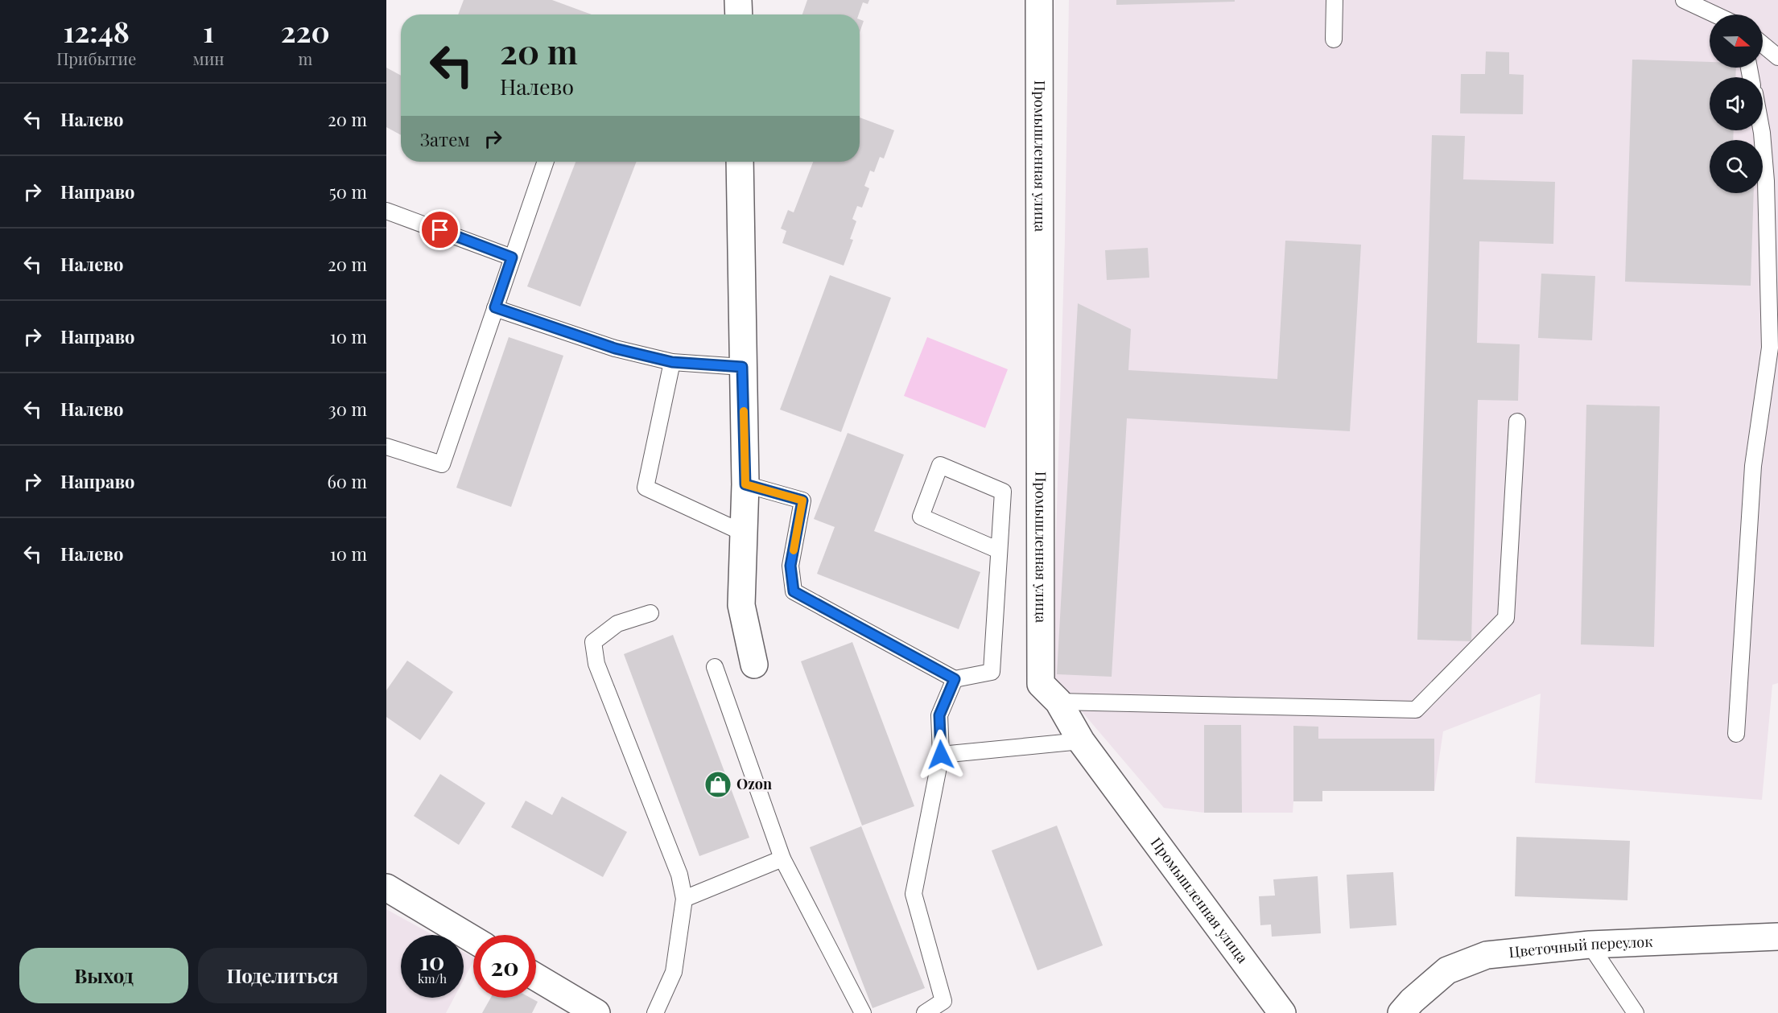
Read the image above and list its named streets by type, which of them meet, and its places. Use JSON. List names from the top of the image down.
{
  "streets": {
    "street": ["Промышленная улица", "Цветочный переулок"]
  },
  "places": {
    "shop": ["Ozon"]
  },
  "north": "right",
  "page": {
    "eta": [
      "12:48",
      "Прибытие",
      "1",
      "мин",
      "220",
      "m"
    ],
    "turn": ["20 m", "Налево"],
    "list": [
      {
        "name": "Налево",
        "value": "20 m"
      },
      {
        "name": "Направо",
        "value": "50 m"
      },
      {
        "name": "Налево",
        "value": "20 m"
      },
      {
        "name": "Направо",
        "value": "10 m"
      },
      {
        "name": "Налево",
        "value": "30 m"
      },
      {
        "name": "Направо",
        "value": "60 m"
      },
      {
        "name": "Налево",
        "value": "10 m"
      }
    ],
    "then": "Затем",
    "speed": "10 km/h",
    "limit": "20",
    "buttons": ["Выход", "Поделиться"]
  }
}
